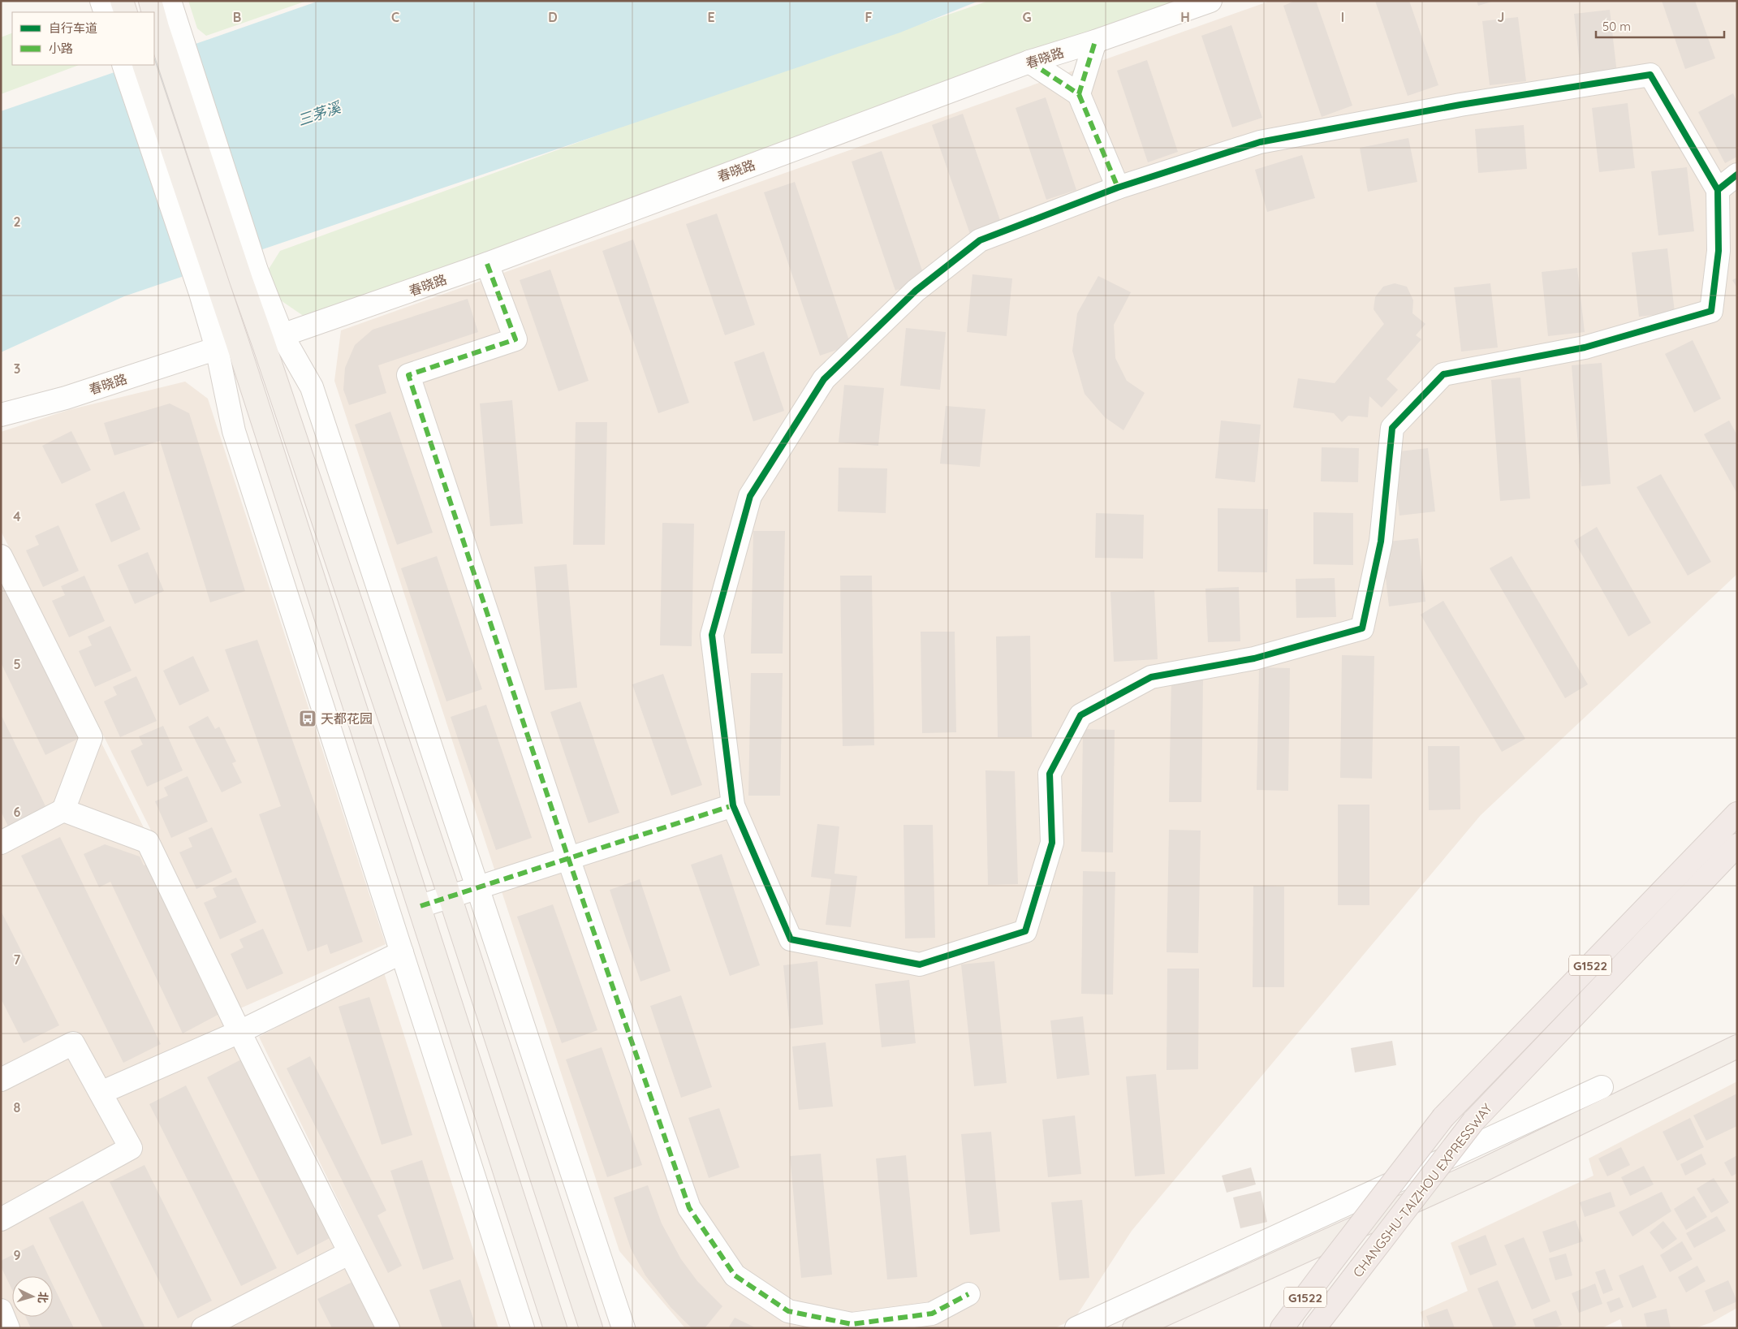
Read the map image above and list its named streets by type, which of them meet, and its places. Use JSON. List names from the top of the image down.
{
  "streets": {
    "highway": ["G1522", "CHANGSHU-TAIZHOU EXPRESSWAY"],
    "street": ["春晓路"]
  },
  "water": ["三茅溪"],
  "places": {
    "bus stop": ["天都花园"]
  },
  "legend": ["自行车道", "小路"],
  "scale_bar": "50 m",
  "north": "right",
  "grid": {
    "columns": [
      "B",
      "C",
      "D",
      "E",
      "F",
      "G",
      "H",
      "I",
      "J"
    ],
    "rows": [
      "2",
      "3",
      "4",
      "5",
      "6",
      "7",
      "8",
      "9"
    ]
  }
}
